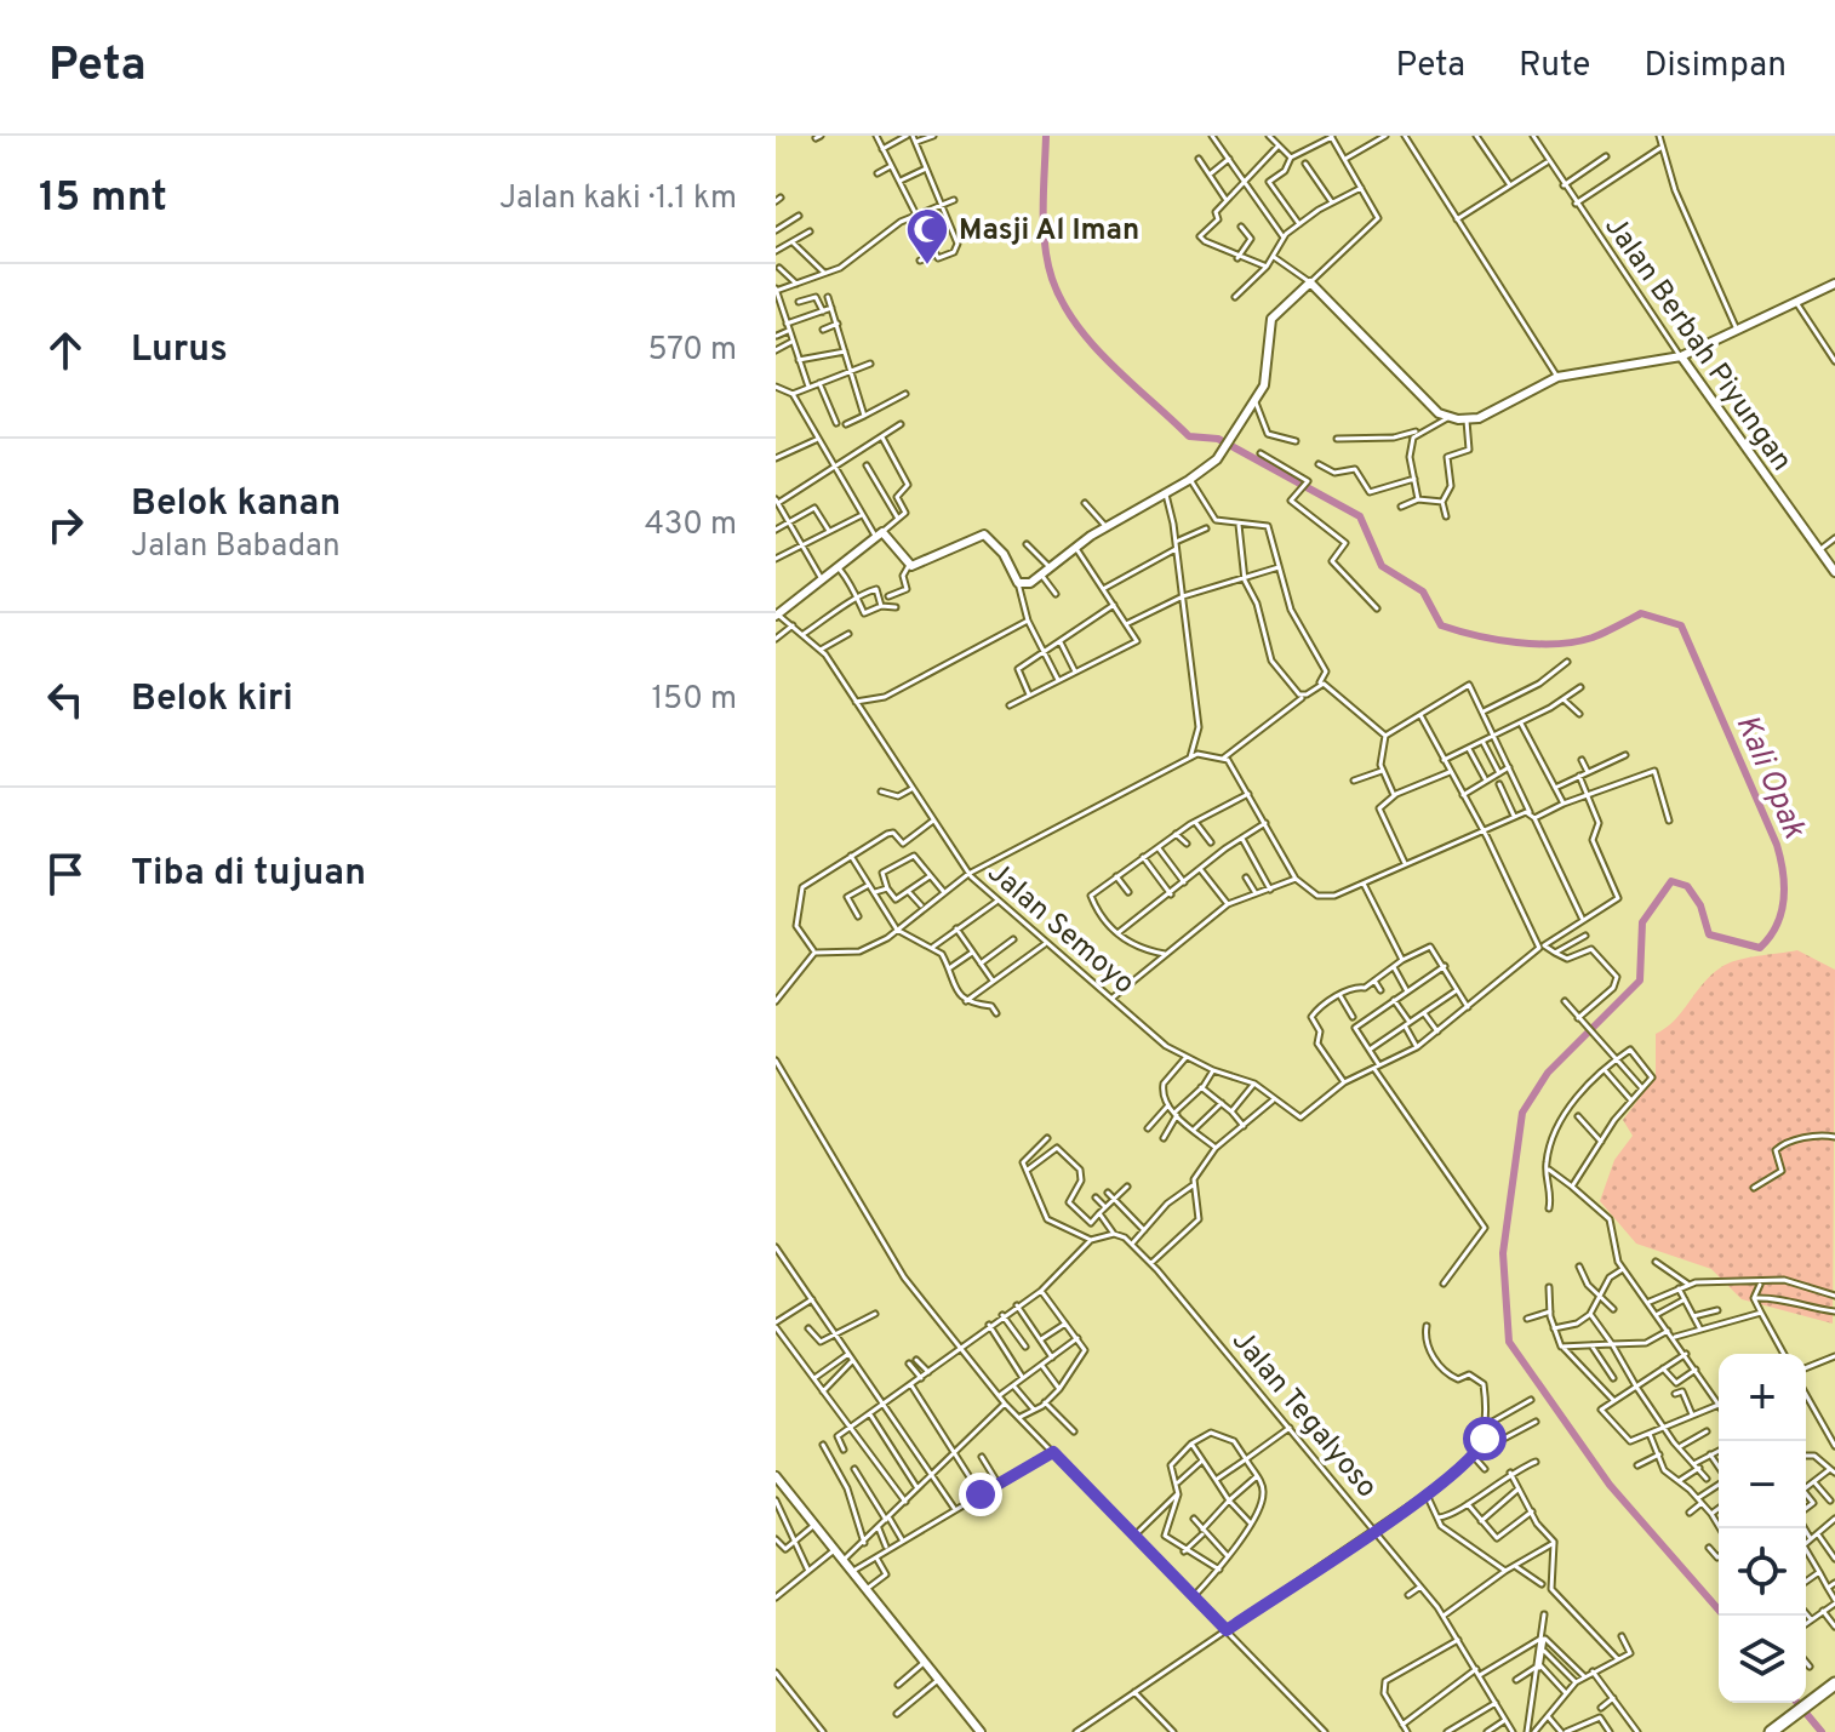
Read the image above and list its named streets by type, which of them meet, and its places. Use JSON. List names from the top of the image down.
{
  "streets": {
    "street": ["Jalan Berbah Piyungan", "Jalan Semoyo", "Jalan Tegalyoso"]
  },
  "water": ["Kali Opak"],
  "places": {
    "mosque": ["Masji Al Iman"]
  },
  "page": {
    "header": "Peta",
    "nav": ["Peta", "Rute", "Disimpan"],
    "heading": ["15 mnt", "Jalan kaki · 1.1 km"],
    "list": [
      ["Lurus", "570 m"],
      ["Belok kanan", "Jalan Babadan", "430 m"],
      ["Belok kiri", "150 m"],
      "Tiba di tujuan"
    ],
    "map_buttons": ["+", "−"]
  }
}
